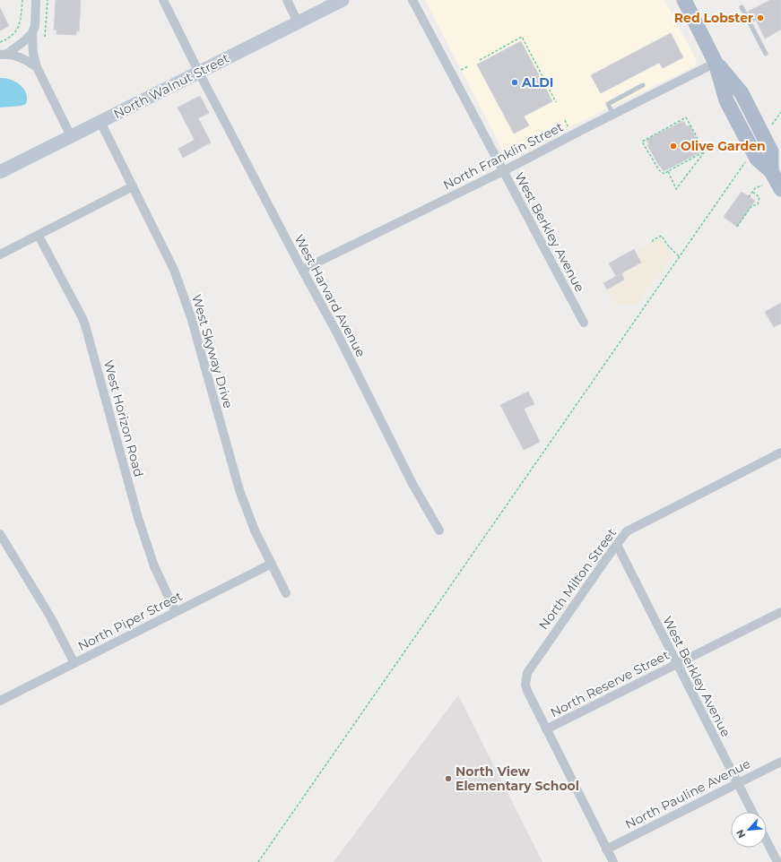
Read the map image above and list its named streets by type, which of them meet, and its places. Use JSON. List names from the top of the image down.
{
  "streets": {
    "main road": ["North Walnut Street"],
    "street": [
      "North Franklin Street",
      "West Berkley Avenue",
      "West Harvard Avenue",
      "West Skyway Drive",
      "West Horizon Road",
      "North Milton Street",
      "North Piper Street",
      "North Reserve Street",
      "North Pauline Avenue"
    ]
  },
  "crossings": [
    ["North Walnut Street", "West Harvard Avenue"],
    ["North Walnut Street", "West Skyway Drive"],
    ["North Franklin Street", "West Berkley Avenue"],
    ["North Franklin Street", "West Harvard Avenue"],
    ["West Berkley Avenue", "North Milton Street"],
    ["West Berkley Avenue", "North Reserve Street"],
    ["West Berkley Avenue", "North Pauline Avenue"],
    ["West Skyway Drive", "North Piper Street"],
    ["West Horizon Road", "North Piper Street"],
    ["North Milton Street", "North Reserve Street"]
  ],
  "places": [
    "Red Lobster",
    "ALDI",
    "Olive Garden",
    "North View Elementary School"
  ],
  "north": "bottom left"
}
